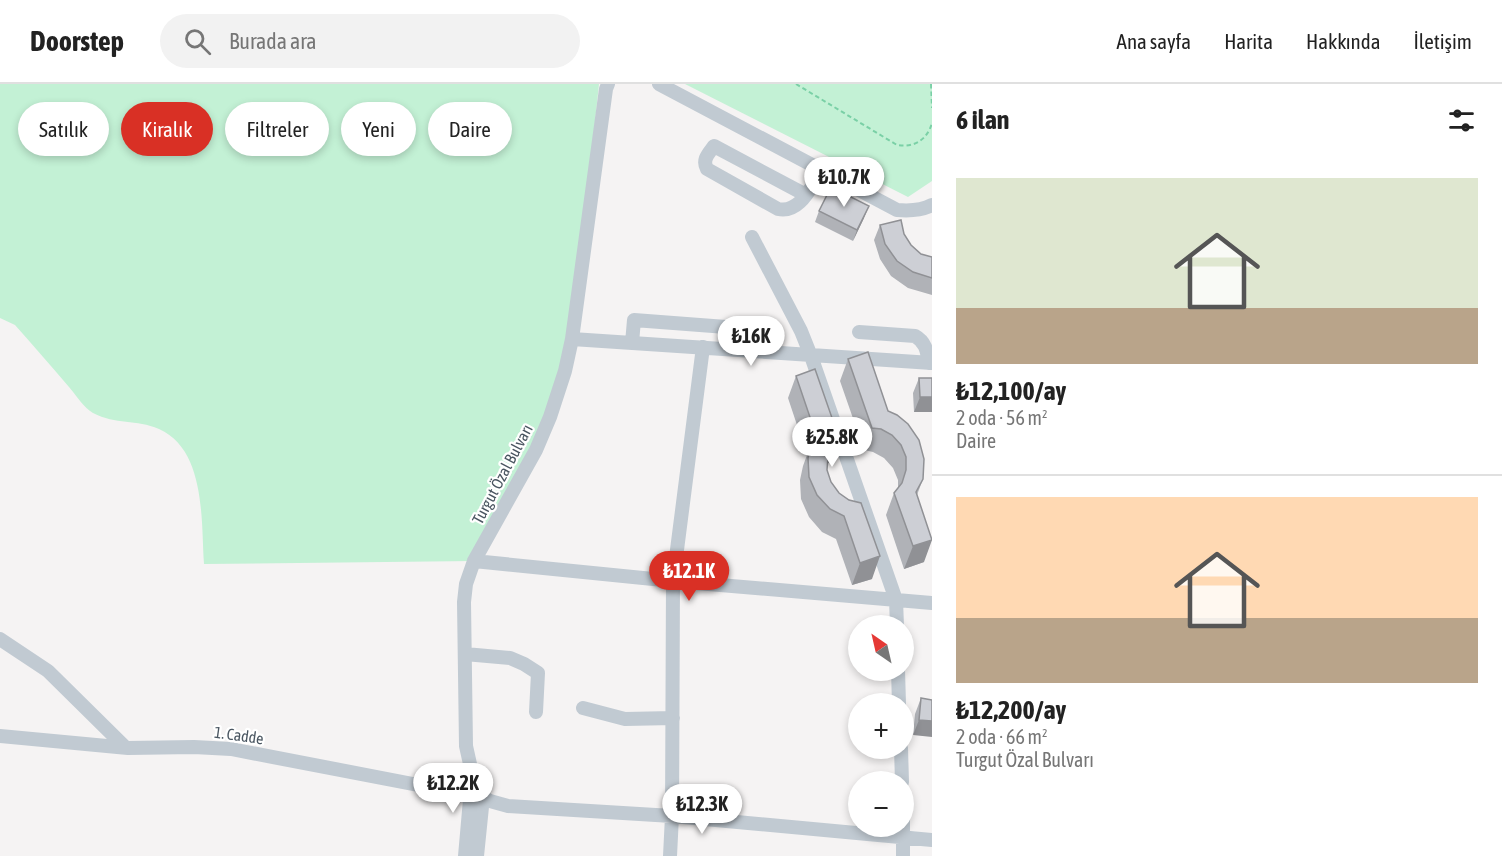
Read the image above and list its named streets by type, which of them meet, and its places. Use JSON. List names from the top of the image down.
{
  "streets": {
    "street": ["Turgut Özal Bulvarı", "1. Cadde"]
  },
  "crossings": [
    ["Turgut Özal Bulvarı", "1. Cadde"]
  ],
  "north": "top left",
  "page": {
    "header": "Doorstep",
    "search": "Burada ara",
    "nav": [
      "Ana sayfa",
      "Harita",
      "Hakkında",
      "İletişim"
    ],
    "heading": "6 ilan",
    "chip": [
      "Satılık",
      "Kiralık",
      "Filtreler",
      "Yeni",
      "Daire"
    ],
    "list": [
      {
        "name": "₺12,100/ay",
        "note": "2 oda · 56 m² · Daire"
      },
      {
        "name": "₺12,200/ay",
        "note": "2 oda · 66 m² · Turgut Özal Bulvarı"
      }
    ],
    "price": [
      "₺10.7K",
      "₺16K",
      "₺25.8K",
      "₺12.1K",
      "₺12.2K",
      "₺12.3K"
    ],
    "map_buttons": ["+", "−"]
  }
}
